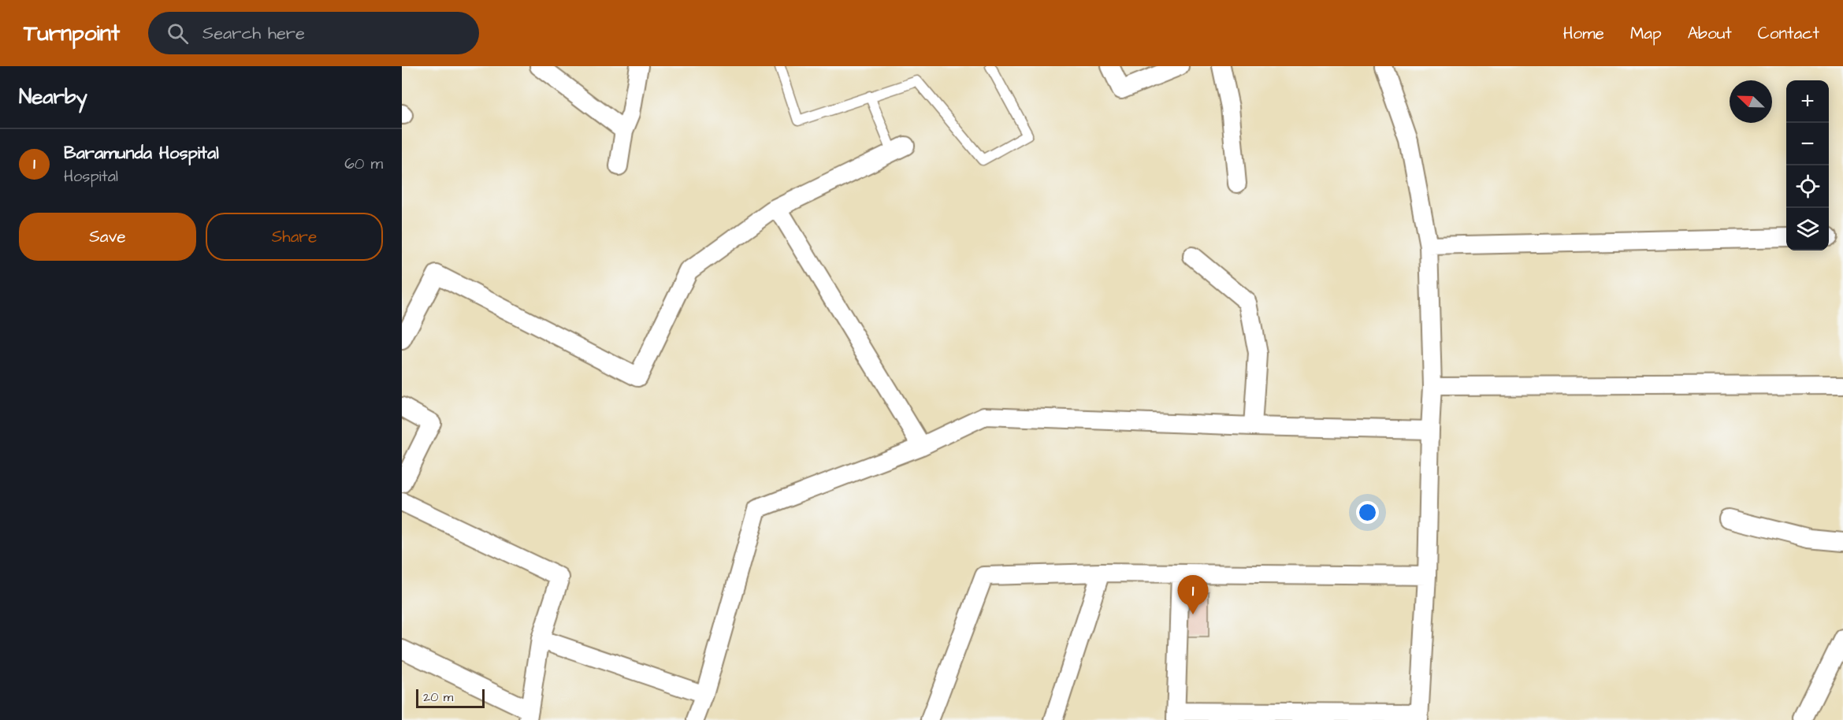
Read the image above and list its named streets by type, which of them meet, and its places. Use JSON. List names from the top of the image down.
{
  "scale_bar": "20 m",
  "north": "top left",
  "page": {
    "header": "Turnpoint",
    "search": "Search here",
    "nav": [
      "Home",
      "Map",
      "About",
      "Contact"
    ],
    "heading": "Nearby",
    "map_buttons": ["+", "−"],
    "list": [
      {
        "mark": "1",
        "name": "Baramunda Hospital",
        "note": "Hospital",
        "value": "60 m"
      }
    ],
    "buttons": ["Save", "Share"],
    "pins": "1",
    "scale": "20 m"
  }
}
